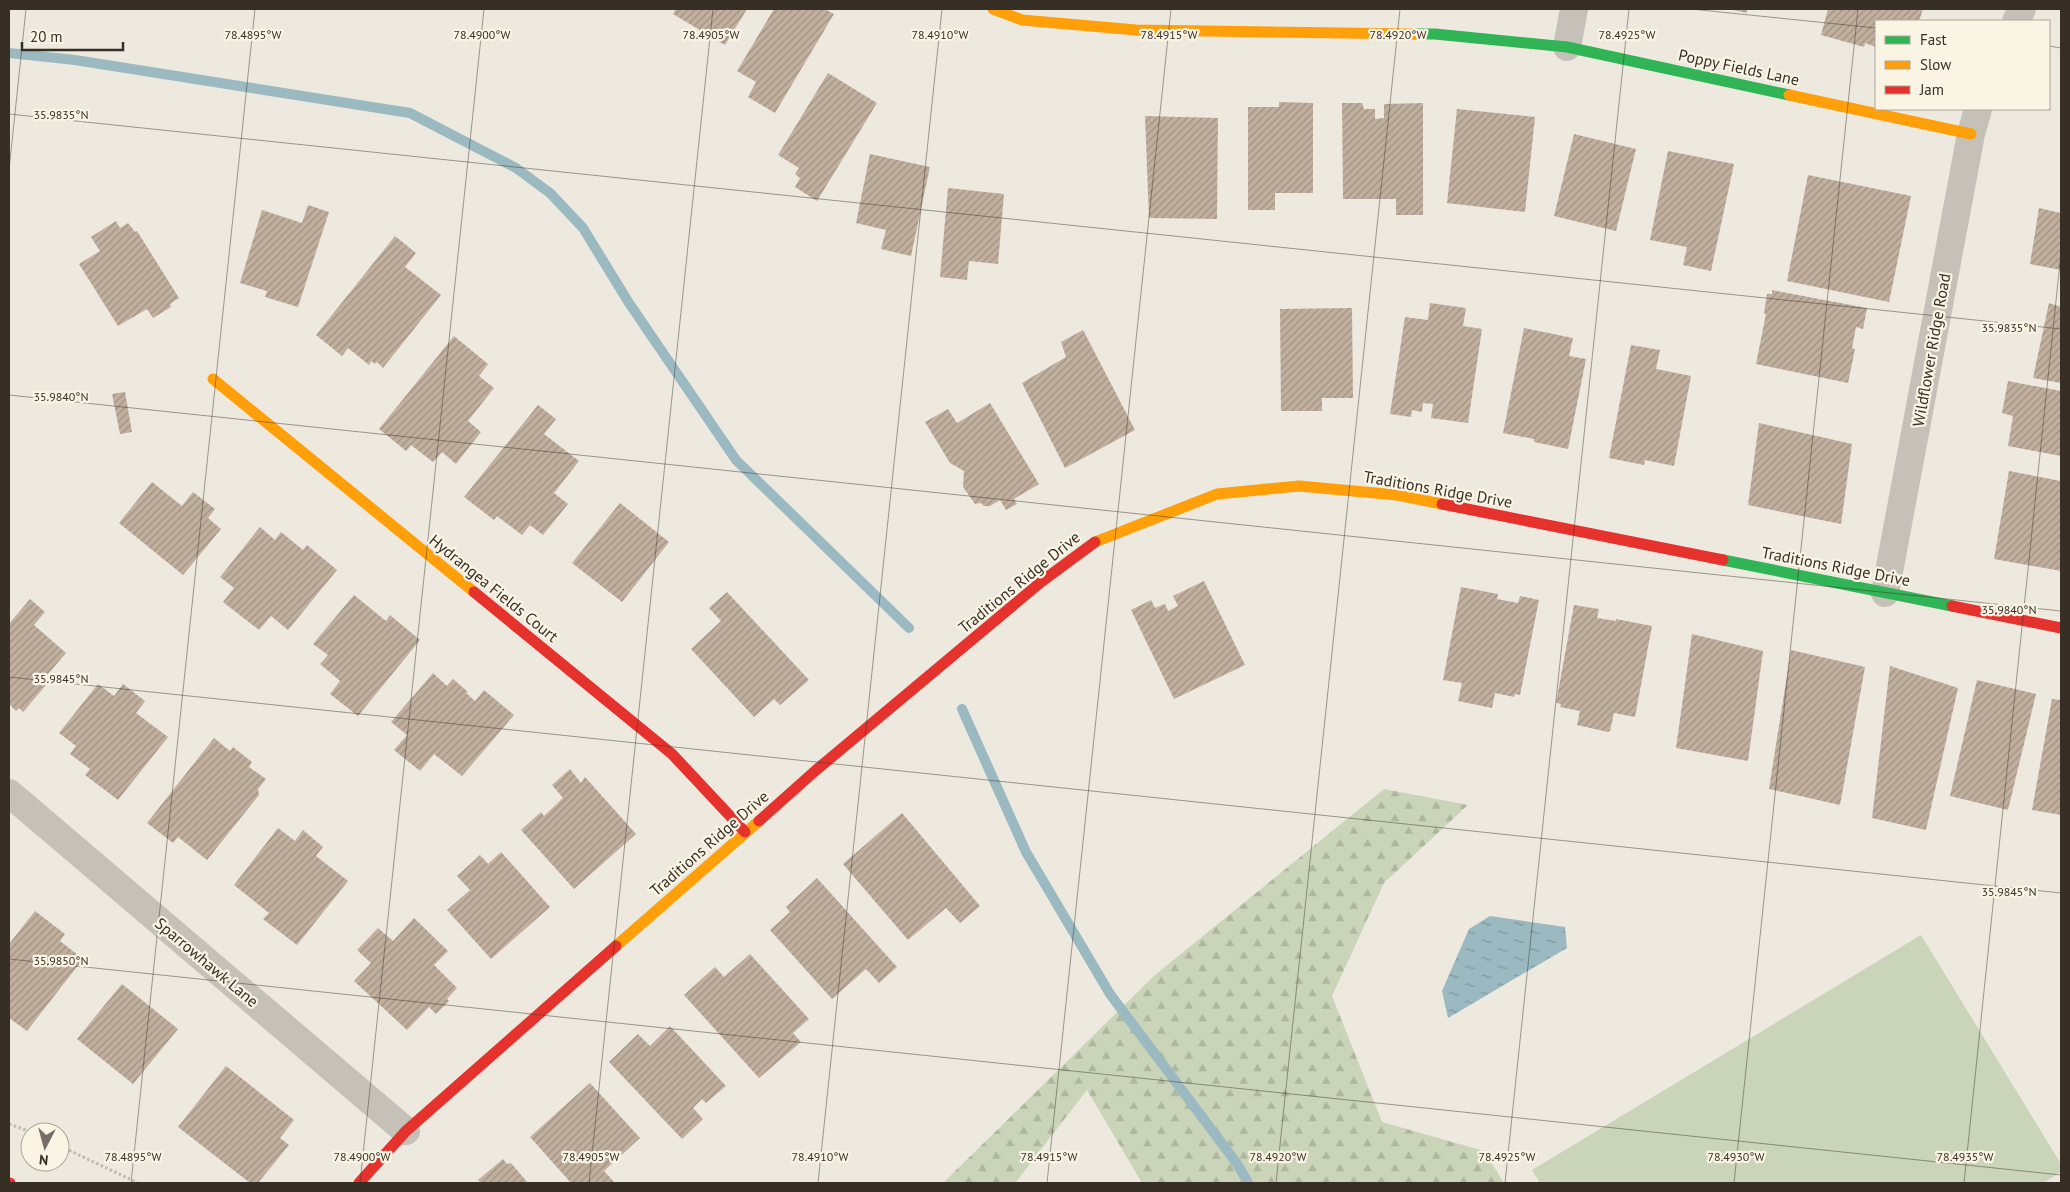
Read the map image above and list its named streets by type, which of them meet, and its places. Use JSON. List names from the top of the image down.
{
  "streets": {
    "street": [
      "Poppy Fields Lane",
      "Wildflower Ridge Road",
      "Traditions Ridge Drive",
      "Hydrangea Fields Court",
      "Sparrowhawk Lane"
    ]
  },
  "crossings": [
    ["Poppy Fields Lane", "Wildflower Ridge Road"],
    ["Wildflower Ridge Road", "Traditions Ridge Drive"],
    ["Traditions Ridge Drive", "Hydrangea Fields Court"],
    ["Traditions Ridge Drive", "Sparrowhawk Lane"]
  ],
  "legend": ["Fast", "Slow", "Jam"],
  "scale_bar": "20 m",
  "north": "bottom",
  "coordinates": [
    "78.4895°W",
    "78.4900°W",
    "78.4905°W",
    "78.4910°W",
    "78.4915°W",
    "78.4920°W",
    "78.4925°W",
    "35.9835°N",
    "35.9840°N",
    "35.9845°N",
    "35.9850°N",
    "78.4930°W",
    "78.4935°W"
  ]
}
